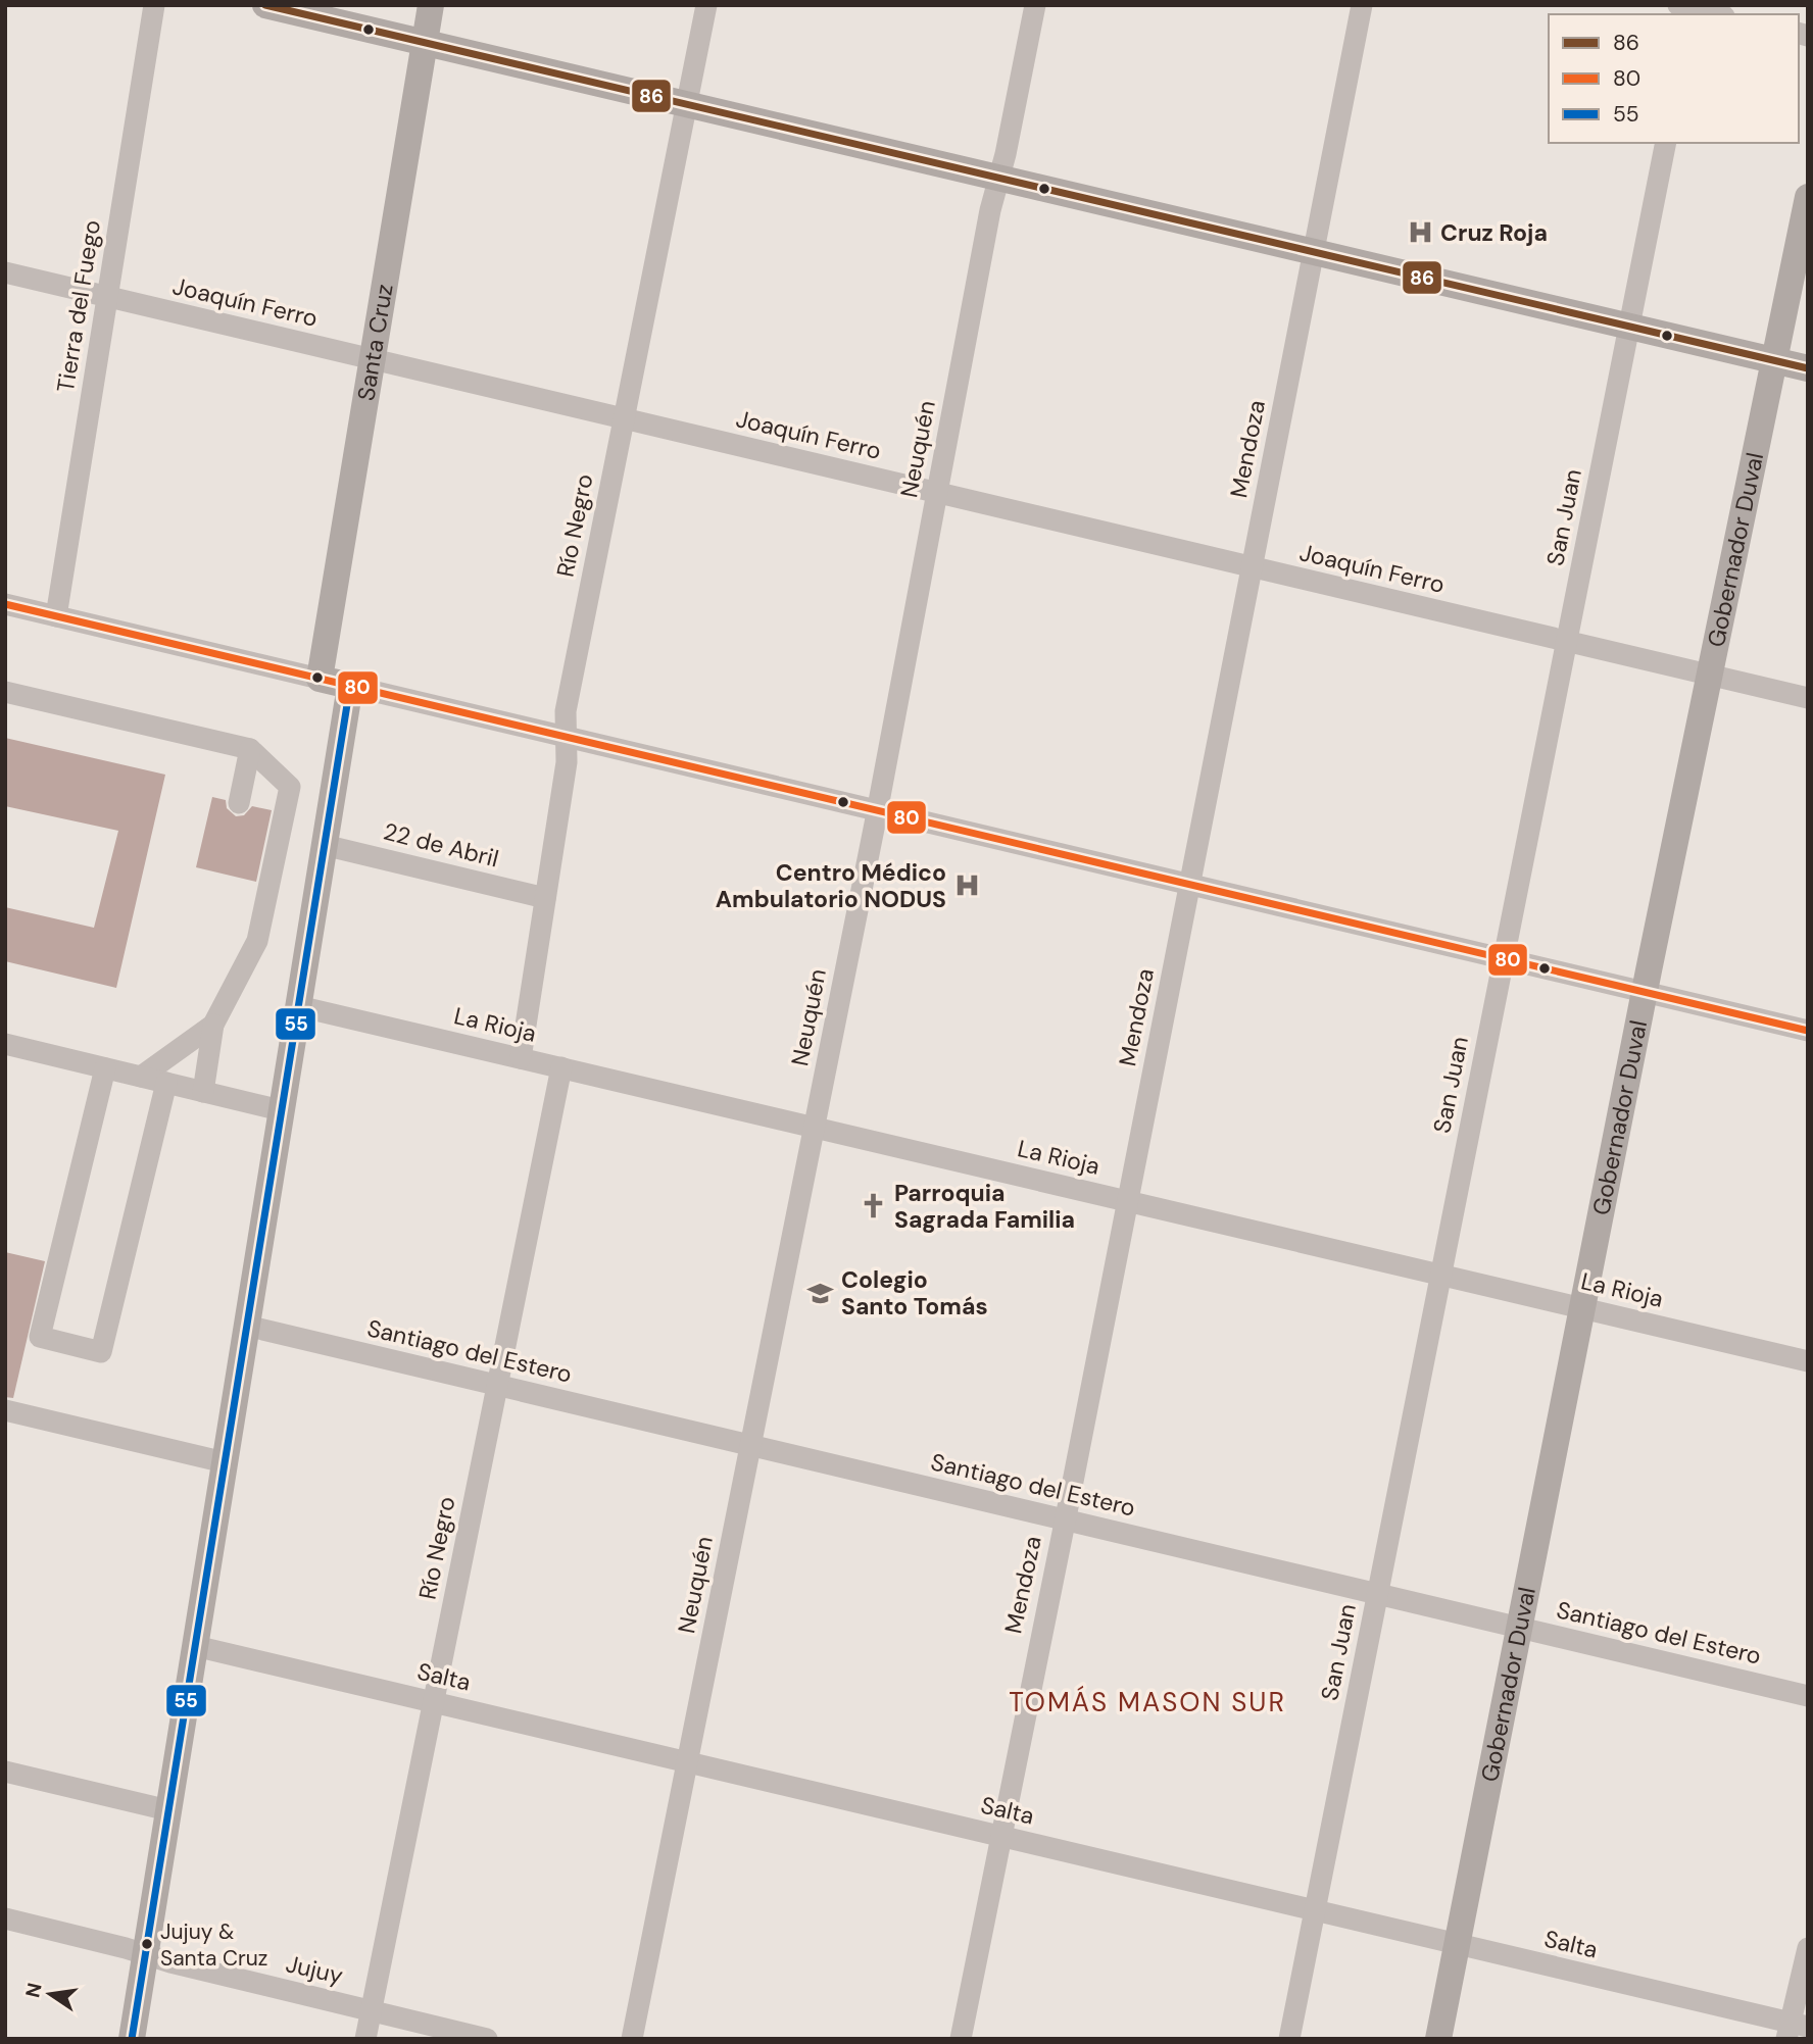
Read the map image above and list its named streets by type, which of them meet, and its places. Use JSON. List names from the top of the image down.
{
  "streets": {
    "main road": ["Santa Cruz", "Gobernador Duval"],
    "street": [
      "Joaquín Ferro",
      "Tierra del Fuego",
      "Neuquén",
      "Mendoza",
      "San Juan",
      "Río Negro",
      "22 de Abril",
      "La Rioja",
      "Santiago del Estero",
      "Salta",
      "Jujuy"
    ]
  },
  "crossings": [
    ["Joaquín Ferro", "Tierra del Fuego"],
    ["Joaquín Ferro", "Santa Cruz"],
    ["Joaquín Ferro", "Neuquén"],
    ["Joaquín Ferro", "Mendoza"],
    ["Joaquín Ferro", "San Juan"],
    ["Joaquín Ferro", "Río Negro"],
    ["Joaquín Ferro", "Gobernador Duval"],
    ["Neuquén", "La Rioja"],
    ["Neuquén", "Santiago del Estero"],
    ["Neuquén", "Salta"],
    ["Mendoza", "La Rioja"],
    ["Mendoza", "Santiago del Estero"],
    ["Mendoza", "Salta"],
    ["San Juan", "La Rioja"],
    ["San Juan", "Santiago del Estero"],
    ["San Juan", "Salta"],
    ["Río Negro", "22 de Abril"],
    ["Río Negro", "La Rioja"],
    ["Río Negro", "Santiago del Estero"],
    ["Río Negro", "Salta"],
    ["Río Negro", "Jujuy"],
    ["Gobernador Duval", "La Rioja"],
    ["Gobernador Duval", "Santiago del Estero"],
    ["Gobernador Duval", "Salta"]
  ],
  "districts": ["TOMÁS MASON SUR"],
  "places": {
    "hospital": ["Cruz Roja", "Centro Médico Ambulatorio NODUS"],
    "church": ["Parroquia Sagrada Familia"],
    "school or university": ["Colegio Santo Tomás"],
    "other": ["Jujuy & Santa Cruz"]
  },
  "lines": ["transit line 86", "transit line 80", "transit line 55"],
  "legend": ["86", "80", "55"],
  "north": "left"
}
